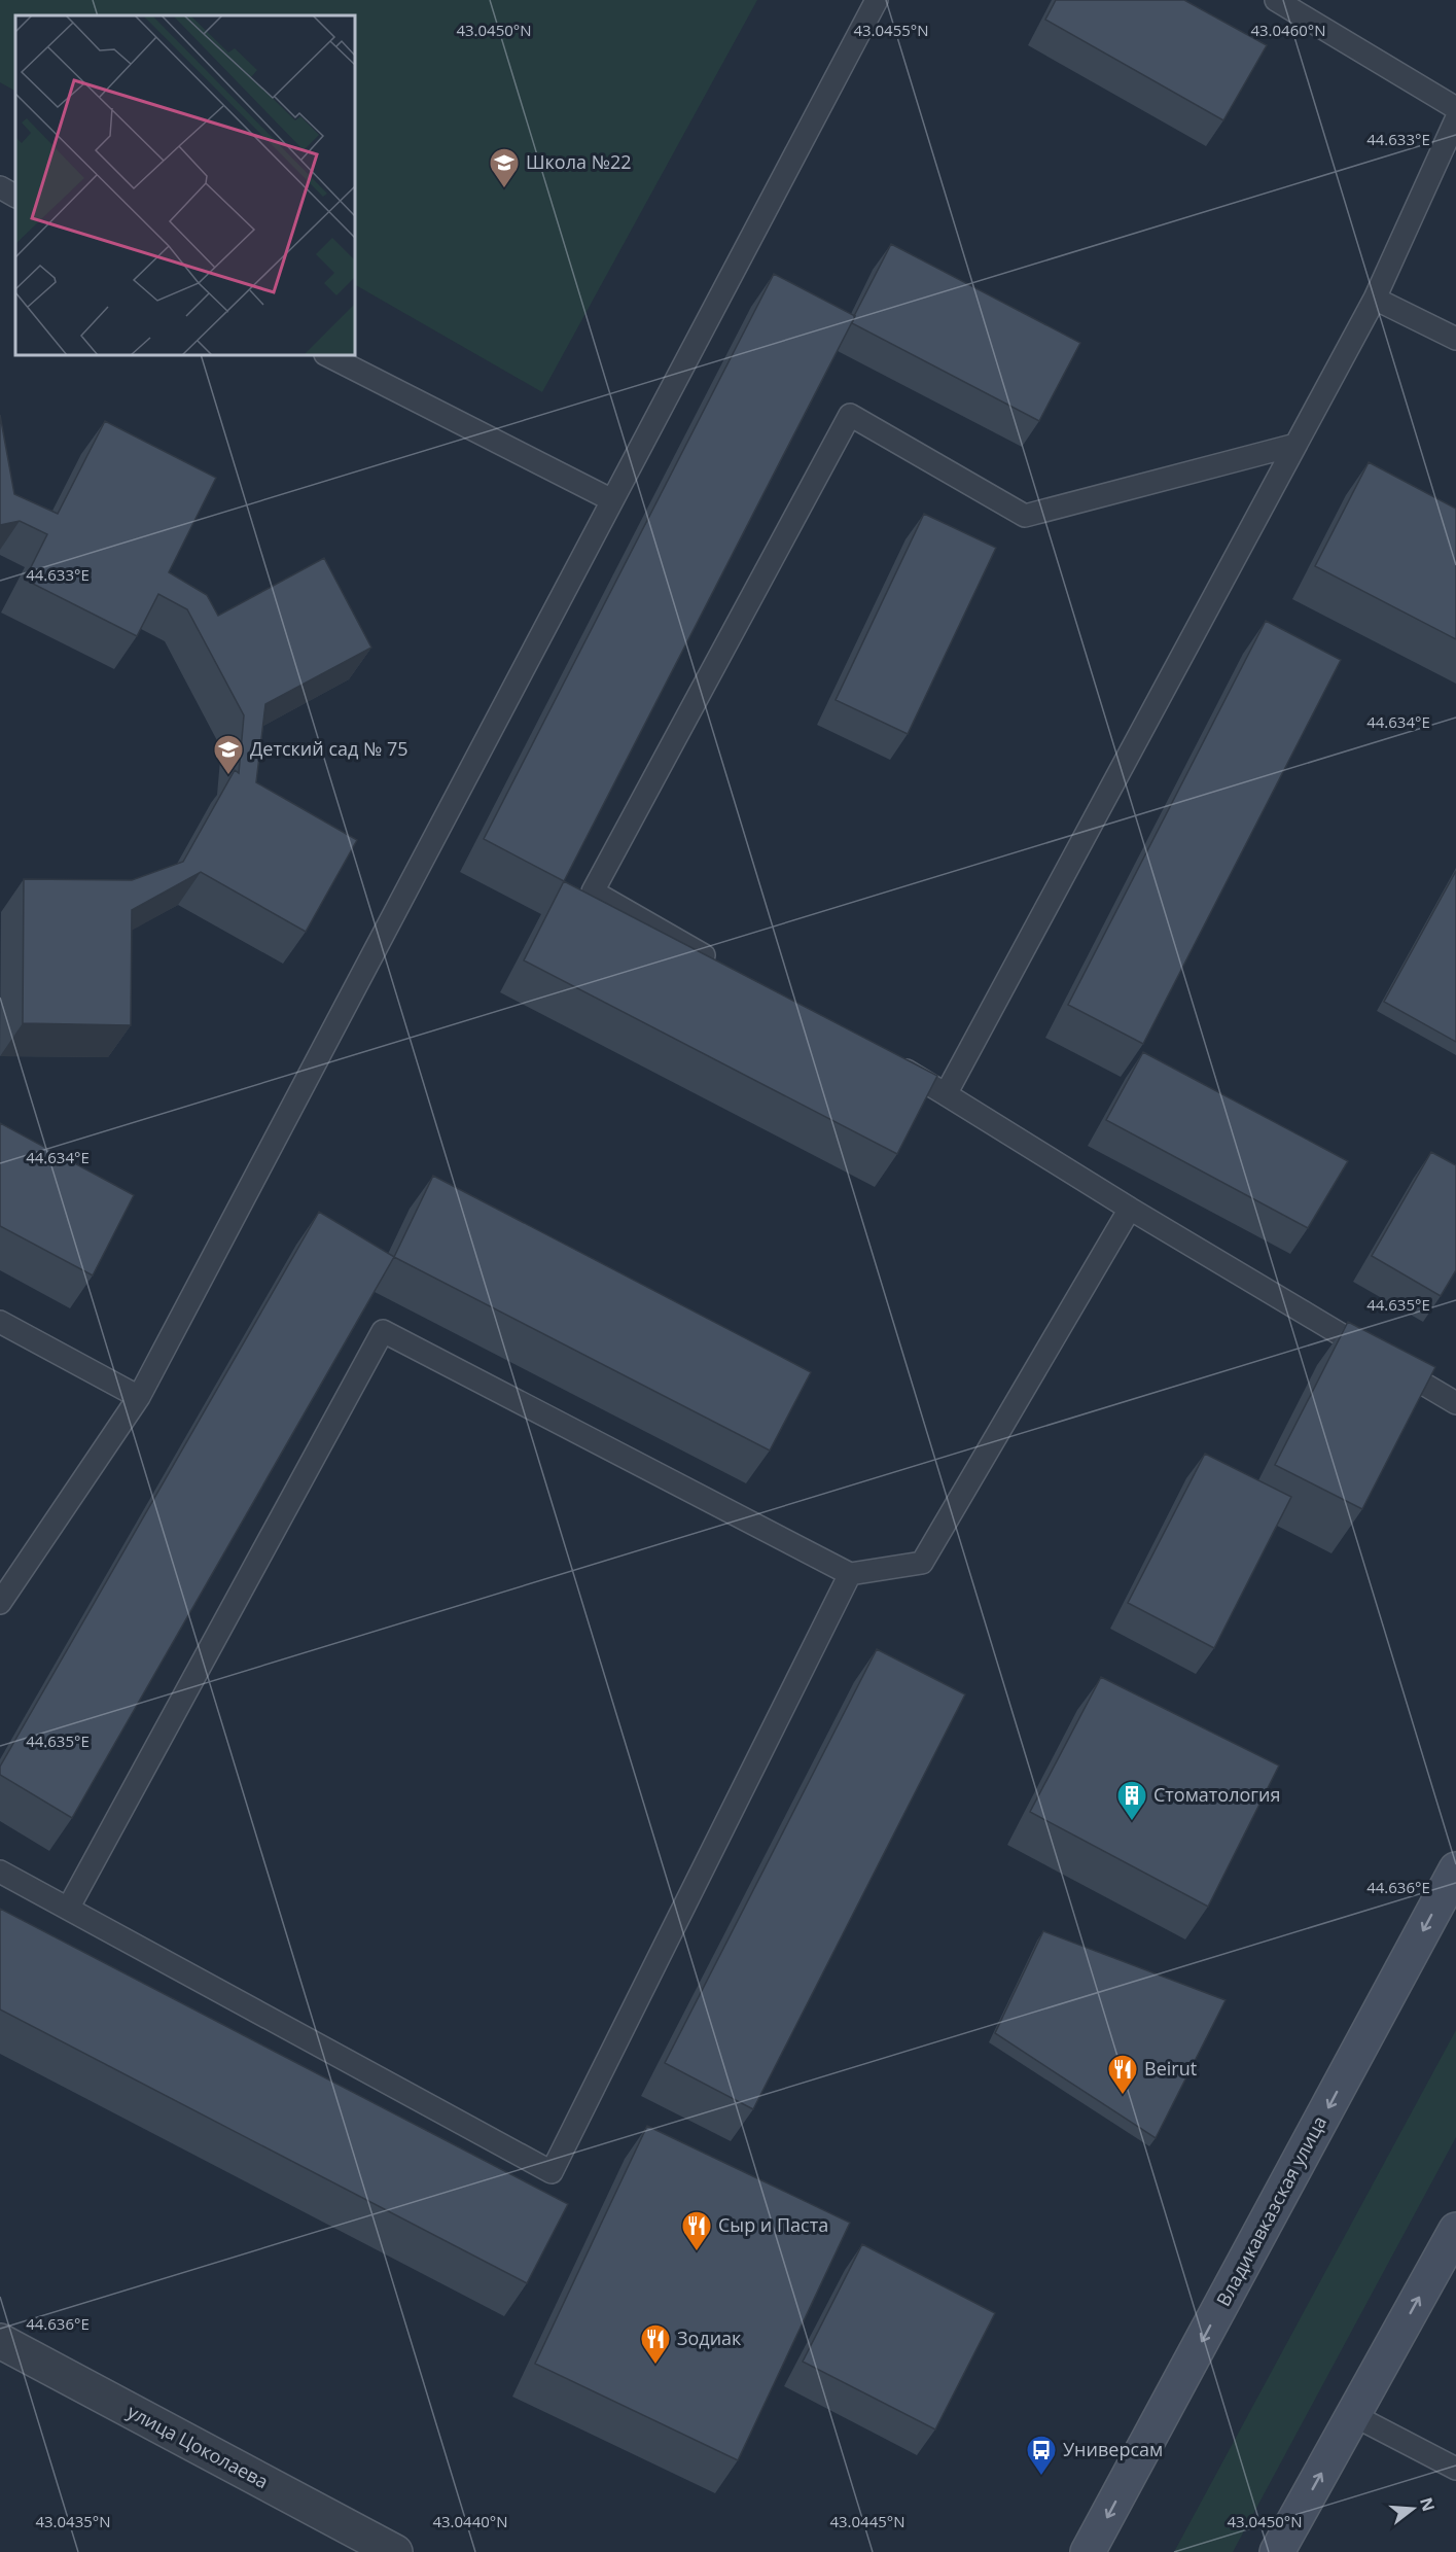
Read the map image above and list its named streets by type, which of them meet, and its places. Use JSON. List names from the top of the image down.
{
  "streets": {
    "main road": ["Владикавказская улица"],
    "street": ["улица Цоколаева"]
  },
  "places": {
    "school or university": ["Школа №22", "Детский сад № 75"],
    "building": ["Стоматология"],
    "restaurant": ["Beirut", "Сыр и Паста", "Зодиак"],
    "bus stop": ["Универсам"]
  },
  "north": "right",
  "coordinates": [
    "43.0450°N",
    "43.0455°N",
    "43.0460°N",
    "44.633°E",
    "44.634°E",
    "44.635°E",
    "44.636°E",
    "43.0435°N",
    "43.0440°N",
    "43.0445°N"
  ]
}
